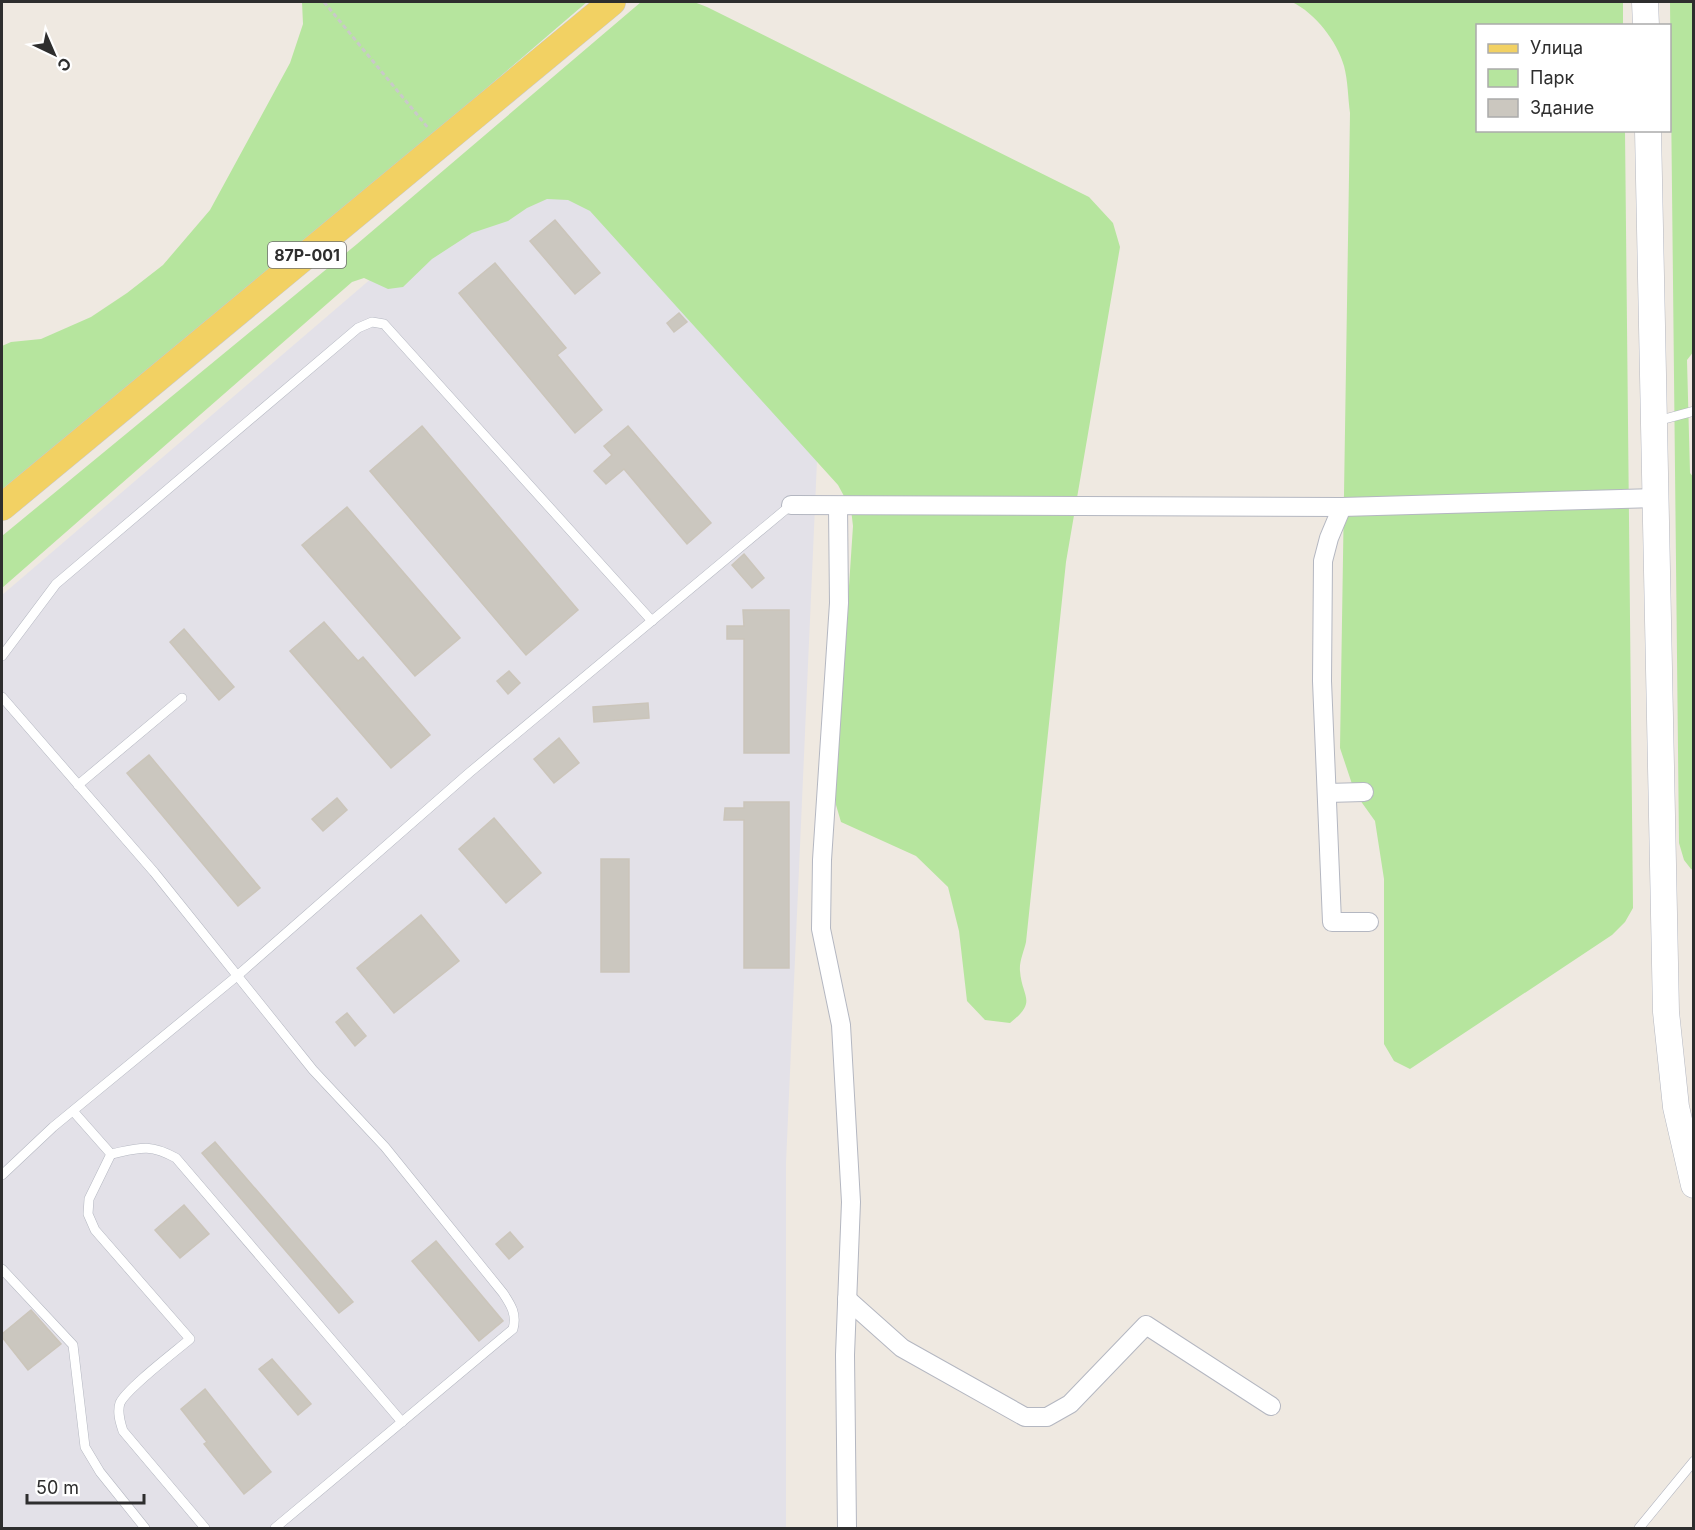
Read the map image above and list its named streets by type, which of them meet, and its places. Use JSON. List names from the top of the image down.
{
  "streets": {
    "main road": ["87Р-001"]
  },
  "legend": ["Улица", "Парк", "Здание"],
  "scale_bar": "50 m",
  "north": "bottom right"
}
